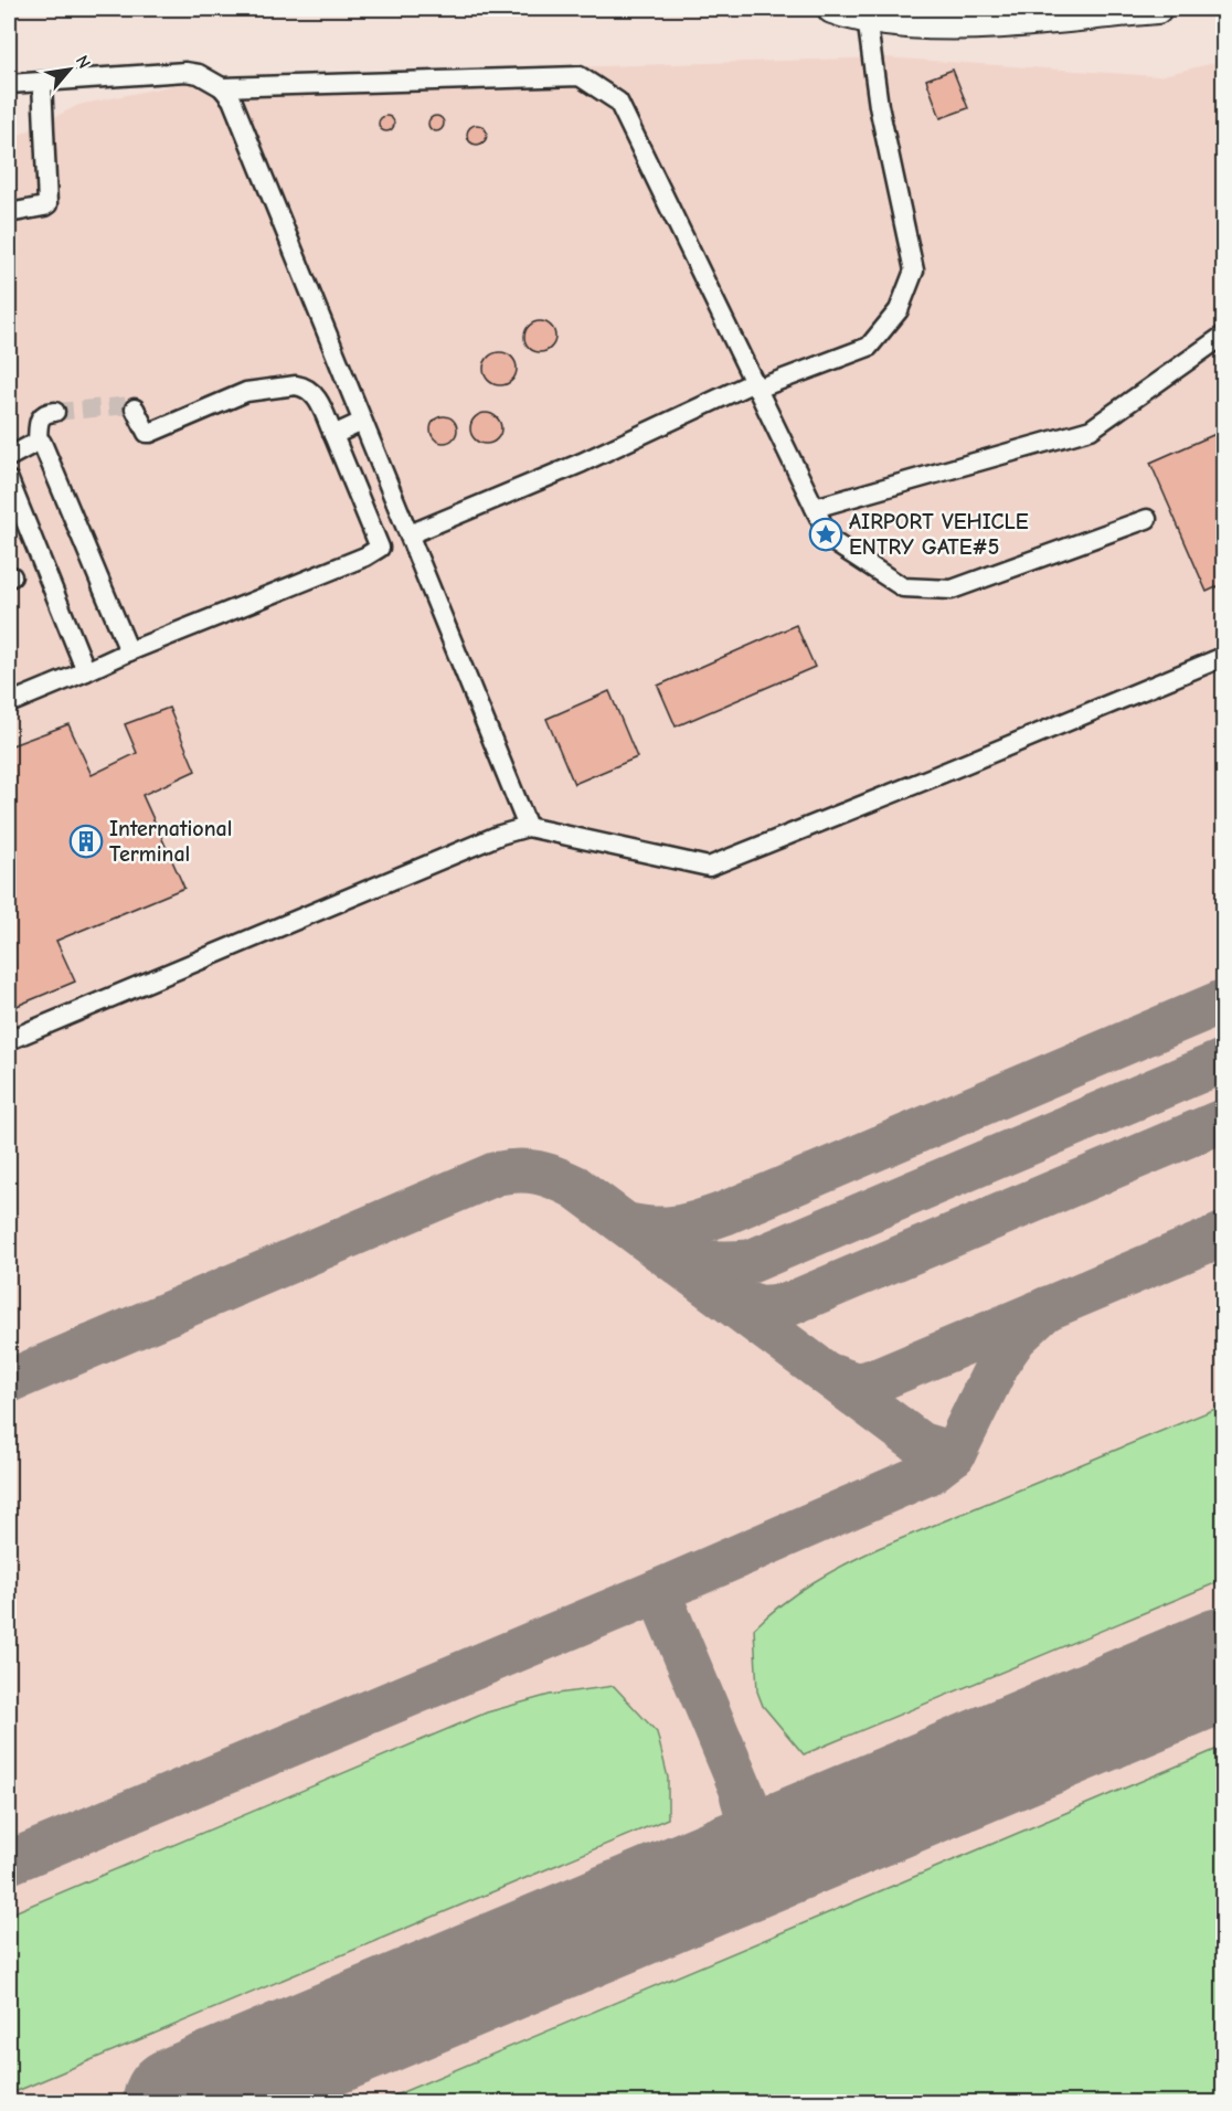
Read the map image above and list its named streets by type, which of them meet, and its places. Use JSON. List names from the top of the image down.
{
  "places": {
    "place": ["AIRPORT VEHICLE ENTRY GATE#5"],
    "building": ["International Terminal"]
  },
  "north": "top right"
}
